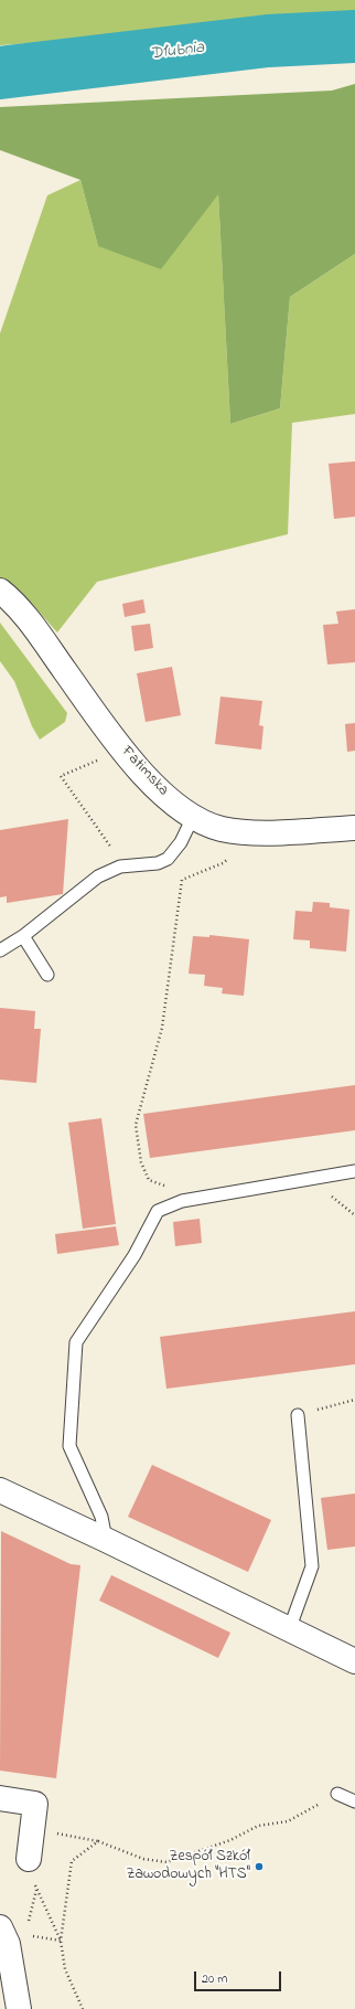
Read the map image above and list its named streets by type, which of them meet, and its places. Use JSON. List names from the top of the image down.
{
  "streets": {
    "street": ["Fatimska"]
  },
  "water": ["Dłubnia"],
  "places": ["Zespół Szkół Zawodowych \"HTS\""],
  "scale_bar": "20 m"
}
